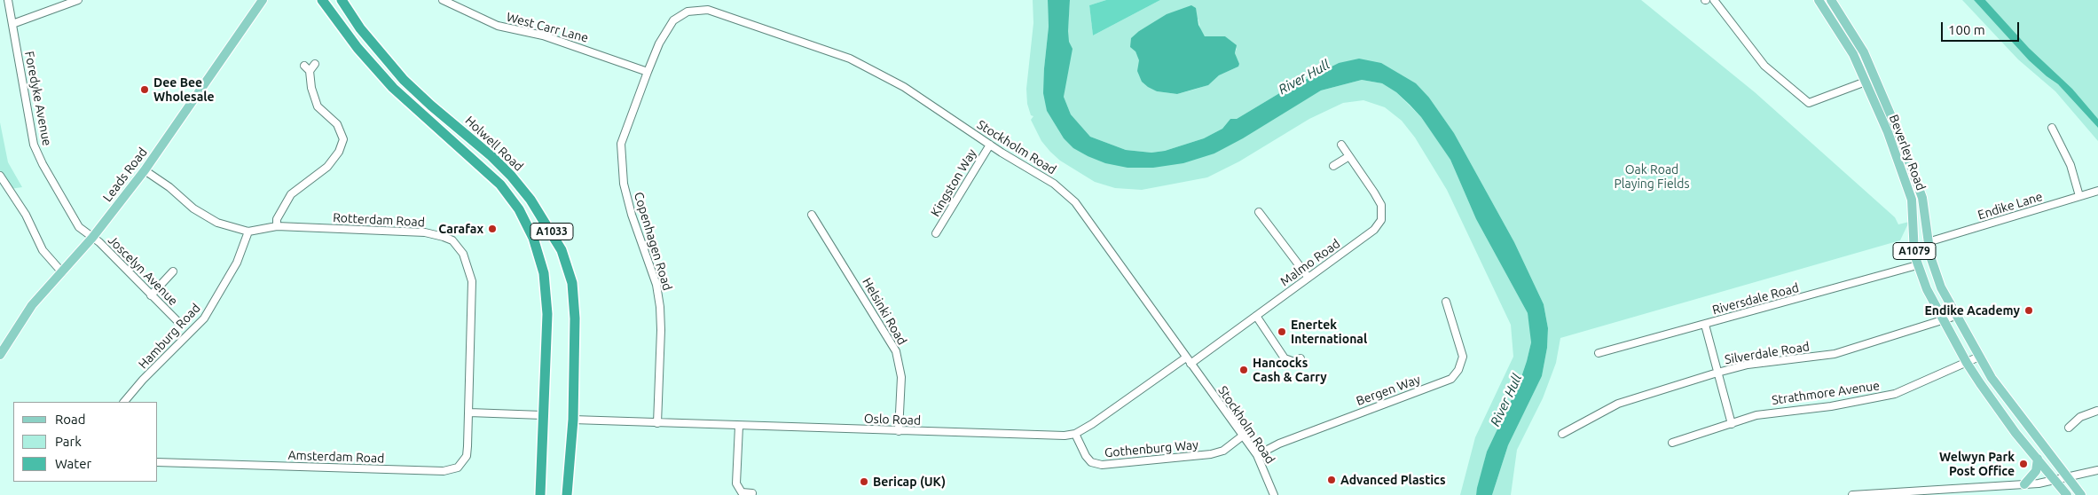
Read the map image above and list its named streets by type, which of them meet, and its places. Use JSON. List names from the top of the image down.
{
  "streets": {
    "highway": ["Holwell Road", "A1033"],
    "main road": ["Beverley Road", "Leads Road", "A1079"],
    "street": [
      "West Carr Lane",
      "Foredyke Avenue",
      "Stockholm Road",
      "Kingston Way",
      "Endike Lane",
      "Rotterdam Road",
      "Copenhagen Road",
      "Malmo Road",
      "Joscelyn Avenue",
      "Riversdale Road",
      "Helsinki Road",
      "Hamburg Road",
      "Silverdale Road",
      "Bergen Way",
      "Strathmore Avenue",
      "Oslo Road",
      "Gothenburg Way",
      "Amsterdam Road"
    ]
  },
  "crossings": [
    ["West Carr Lane", "Stockholm Road"],
    ["West Carr Lane", "Copenhagen Road"],
    ["Foredyke Avenue", "Leads Road"],
    ["Foredyke Avenue", "Joscelyn Avenue"],
    ["Holwell Road", "Oslo Road"],
    ["Stockholm Road", "Kingston Way"],
    ["Stockholm Road", "Copenhagen Road"],
    ["Stockholm Road", "Malmo Road"],
    ["Stockholm Road", "Bergen Way"],
    ["Stockholm Road", "Oslo Road"],
    ["Stockholm Road", "Gothenburg Way"],
    ["Beverley Road", "Endike Lane"],
    ["Beverley Road", "Riversdale Road"],
    ["Beverley Road", "Silverdale Road"],
    ["Beverley Road", "Strathmore Avenue"],
    ["Leads Road", "Rotterdam Road"],
    ["Leads Road", "Joscelyn Avenue"],
    ["Rotterdam Road", "Hamburg Road"],
    ["Rotterdam Road", "Amsterdam Road"],
    ["Copenhagen Road", "Oslo Road"],
    ["Malmo Road", "Oslo Road"],
    ["Helsinki Road", "Oslo Road"],
    ["Oslo Road", "Gothenburg Way"]
  ],
  "water": ["River Hull"],
  "parks": ["Oak Road Playing Fields"],
  "places": [
    "Dee Bee Wholesale",
    "Carafax",
    "Endike Academy",
    "Enertek International",
    "Hancocks Cash & Carry",
    "Welwyn Park Post Office",
    "Advanced Plastics",
    "Bericap (UK)"
  ],
  "legend": ["Road", "Park", "Water"],
  "scale_bar": "100 m"
}
